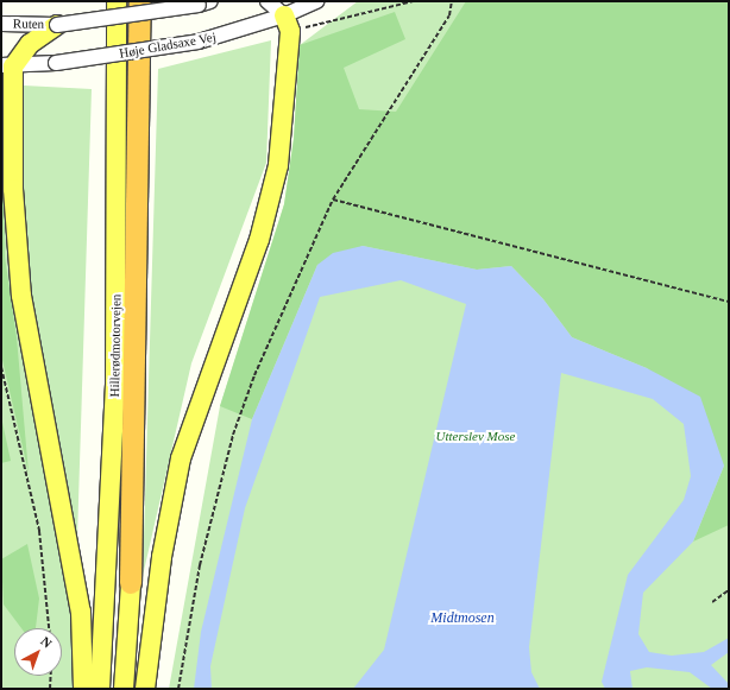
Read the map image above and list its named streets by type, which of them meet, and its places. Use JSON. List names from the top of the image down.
{
  "streets": {
    "highway": ["Hillerødmotorvejen"],
    "street": ["Ruten", "Høje Gladsaxe Vej"]
  },
  "water": ["Midtmosen"],
  "parks": ["Utterslev Mose"],
  "north": "top right"
}
